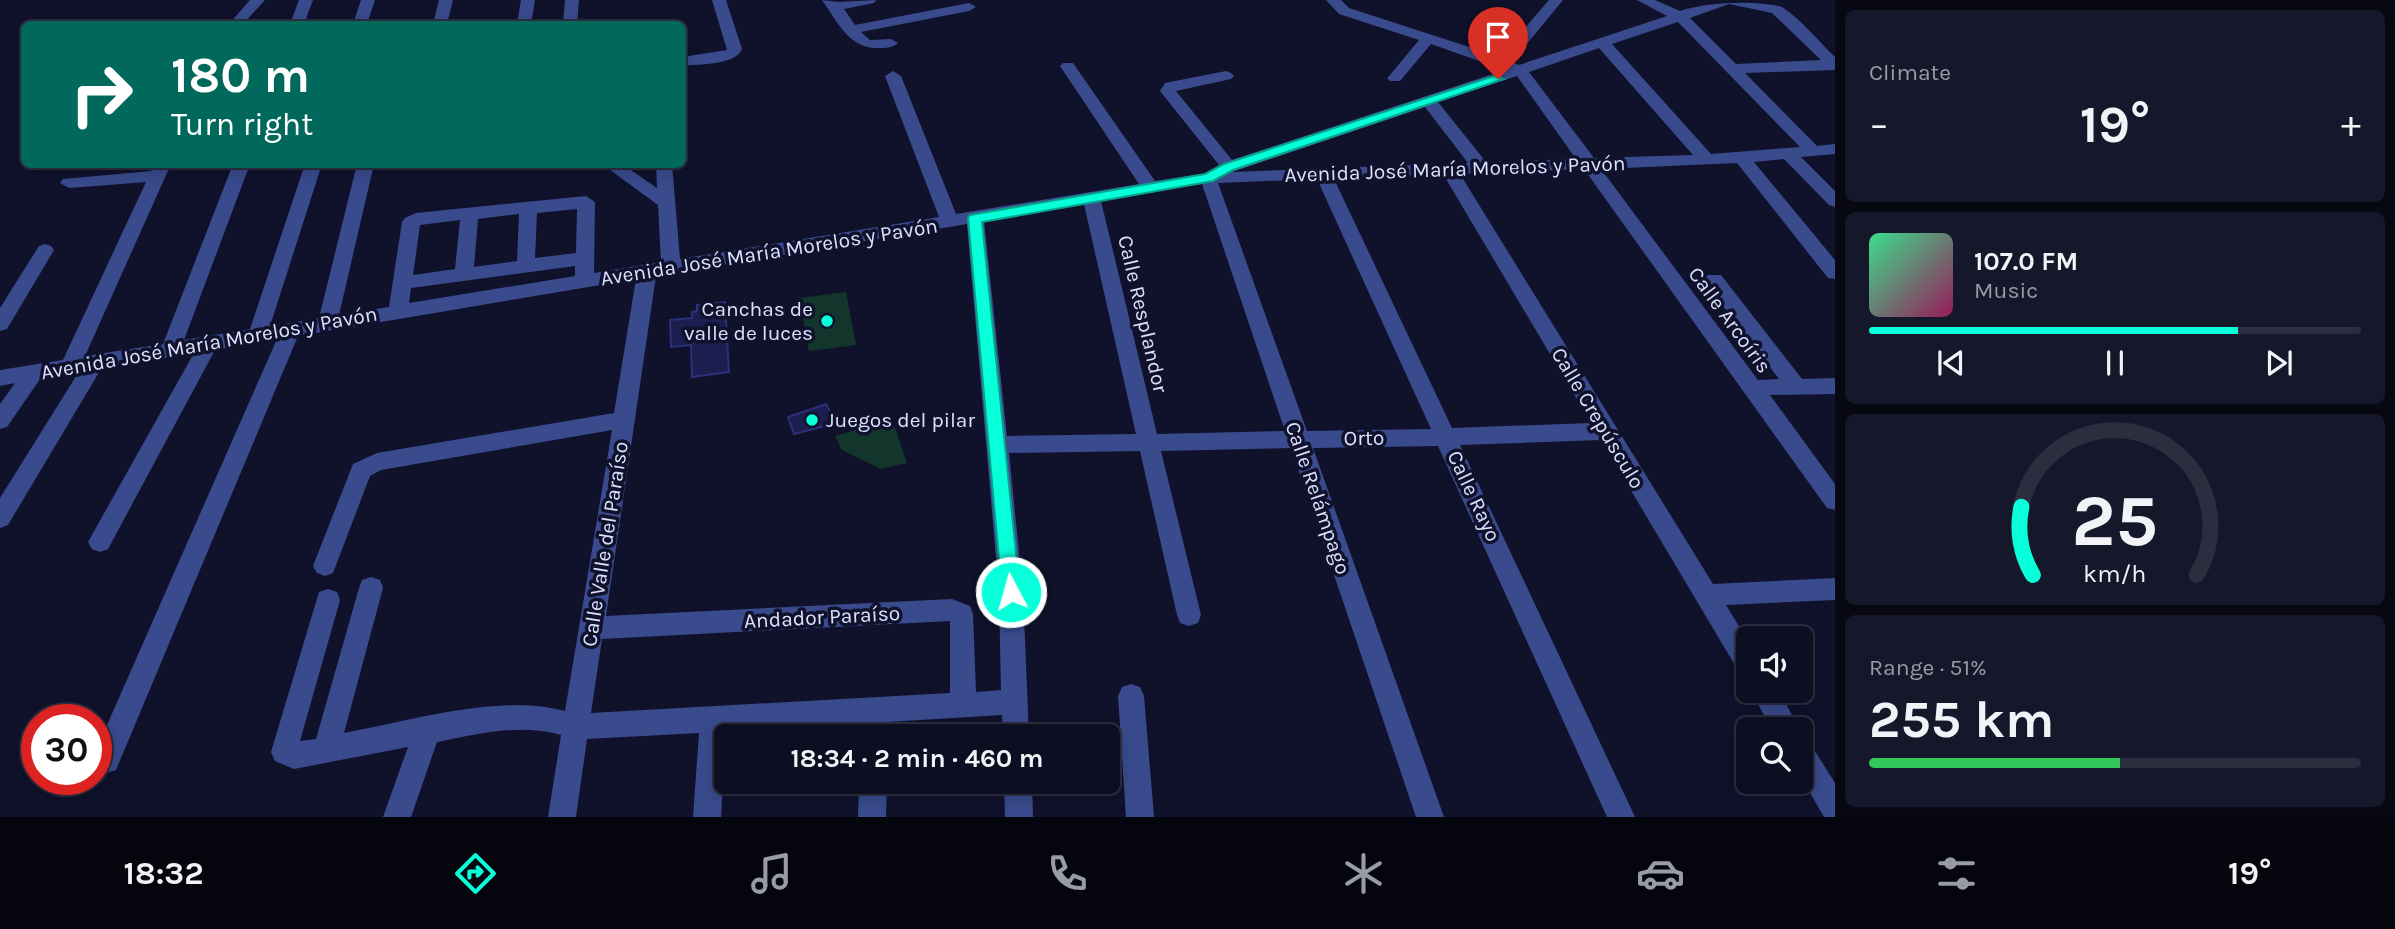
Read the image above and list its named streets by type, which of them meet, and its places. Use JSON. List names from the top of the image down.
{
  "streets": {
    "street": [
      "Avenida José María Morelos y Pavón",
      "Calle Resplandor",
      "Calle Arcoíris",
      "Calle Crepúsculo",
      "Orto",
      "Calle Rayo",
      "Calle Relámpago",
      "Calle Valle del Paraíso",
      "Andador Paraíso"
    ]
  },
  "crossings": [
    ["Avenida José María Morelos y Pavón", "Calle Resplandor"],
    ["Avenida José María Morelos y Pavón", "Calle Arcoíris"],
    ["Avenida José María Morelos y Pavón", "Calle Crepúsculo"],
    ["Avenida José María Morelos y Pavón", "Calle Rayo"],
    ["Avenida José María Morelos y Pavón", "Calle Relámpago"],
    ["Avenida José María Morelos y Pavón", "Calle Valle del Paraíso"],
    ["Calle Resplandor", "Orto"],
    ["Calle Crepúsculo", "Orto"],
    ["Orto", "Calle Rayo"],
    ["Orto", "Calle Relámpago"],
    ["Calle Valle del Paraíso", "Andador Paraíso"]
  ],
  "places": ["Canchas de valle de luces", "Juegos del pilar"],
  "page": {
    "tile": [
      "Climate",
      ["Range · 51%", "255 km"]
    ],
    "turn": ["180 m", "Turn right"],
    "heat": ["−", "19°", "+"],
    "song": ["107.0 FM", "Music"],
    "limit": "30",
    "trip": "18:34 · 2 min · 460 m",
    "tabs": ["18:32", "19°"],
    "gauge": ["25", "km/h"]
  }
}
